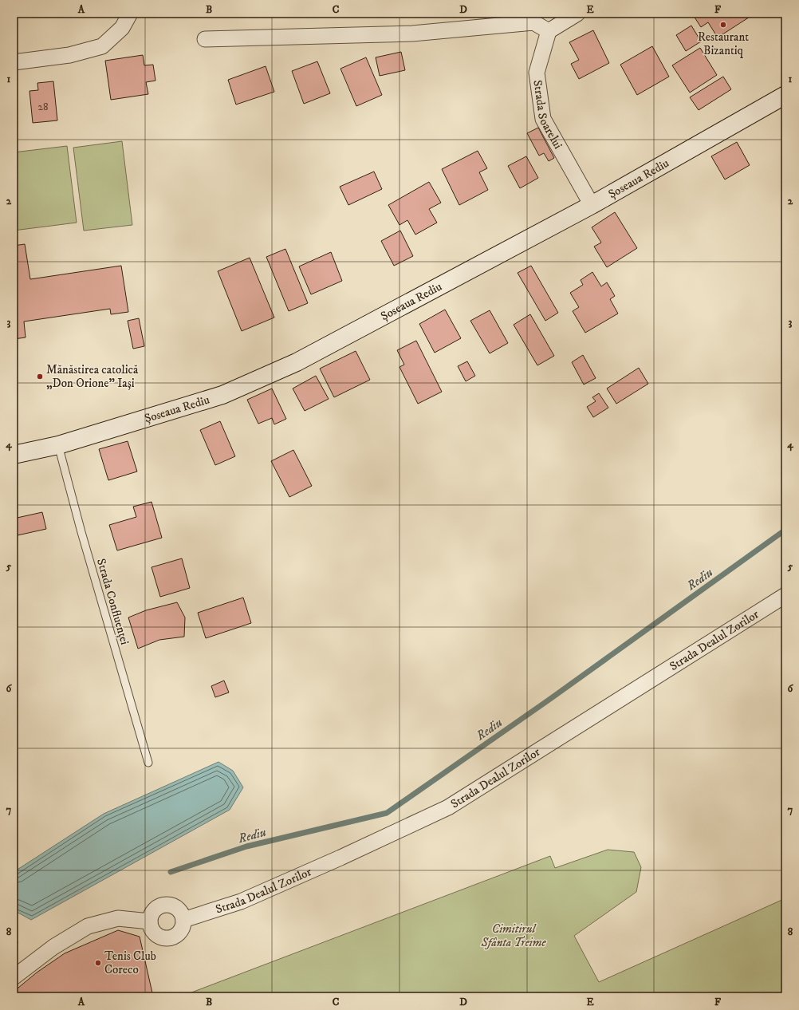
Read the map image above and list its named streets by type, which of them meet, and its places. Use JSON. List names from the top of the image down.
{
  "streets": {
    "main road": ["Șoseaua Rediu"],
    "street": ["Strada Soarelui", "Strada Dealul Zorilor"],
    "lane": ["Strada Confluenței"]
  },
  "crossings": [
    ["Strada Soarelui", "Șoseaua Rediu"],
    ["Șoseaua Rediu", "Strada Confluenței"]
  ],
  "water": ["Rediu"],
  "parks": ["Cimitirul Sfânta Treime"],
  "places": ["Restaurant Bizantiq", "Mănăstirea catolică „Don Orione” Iași", "Tenis Club Coreco"],
  "house_numbers": ["28"],
  "grid": {
    "columns": [
      "A",
      "B",
      "C",
      "D",
      "E",
      "F"
    ],
    "rows": [
      "1",
      "2",
      "3",
      "4",
      "5",
      "6",
      "7",
      "8"
    ]
  }
}
